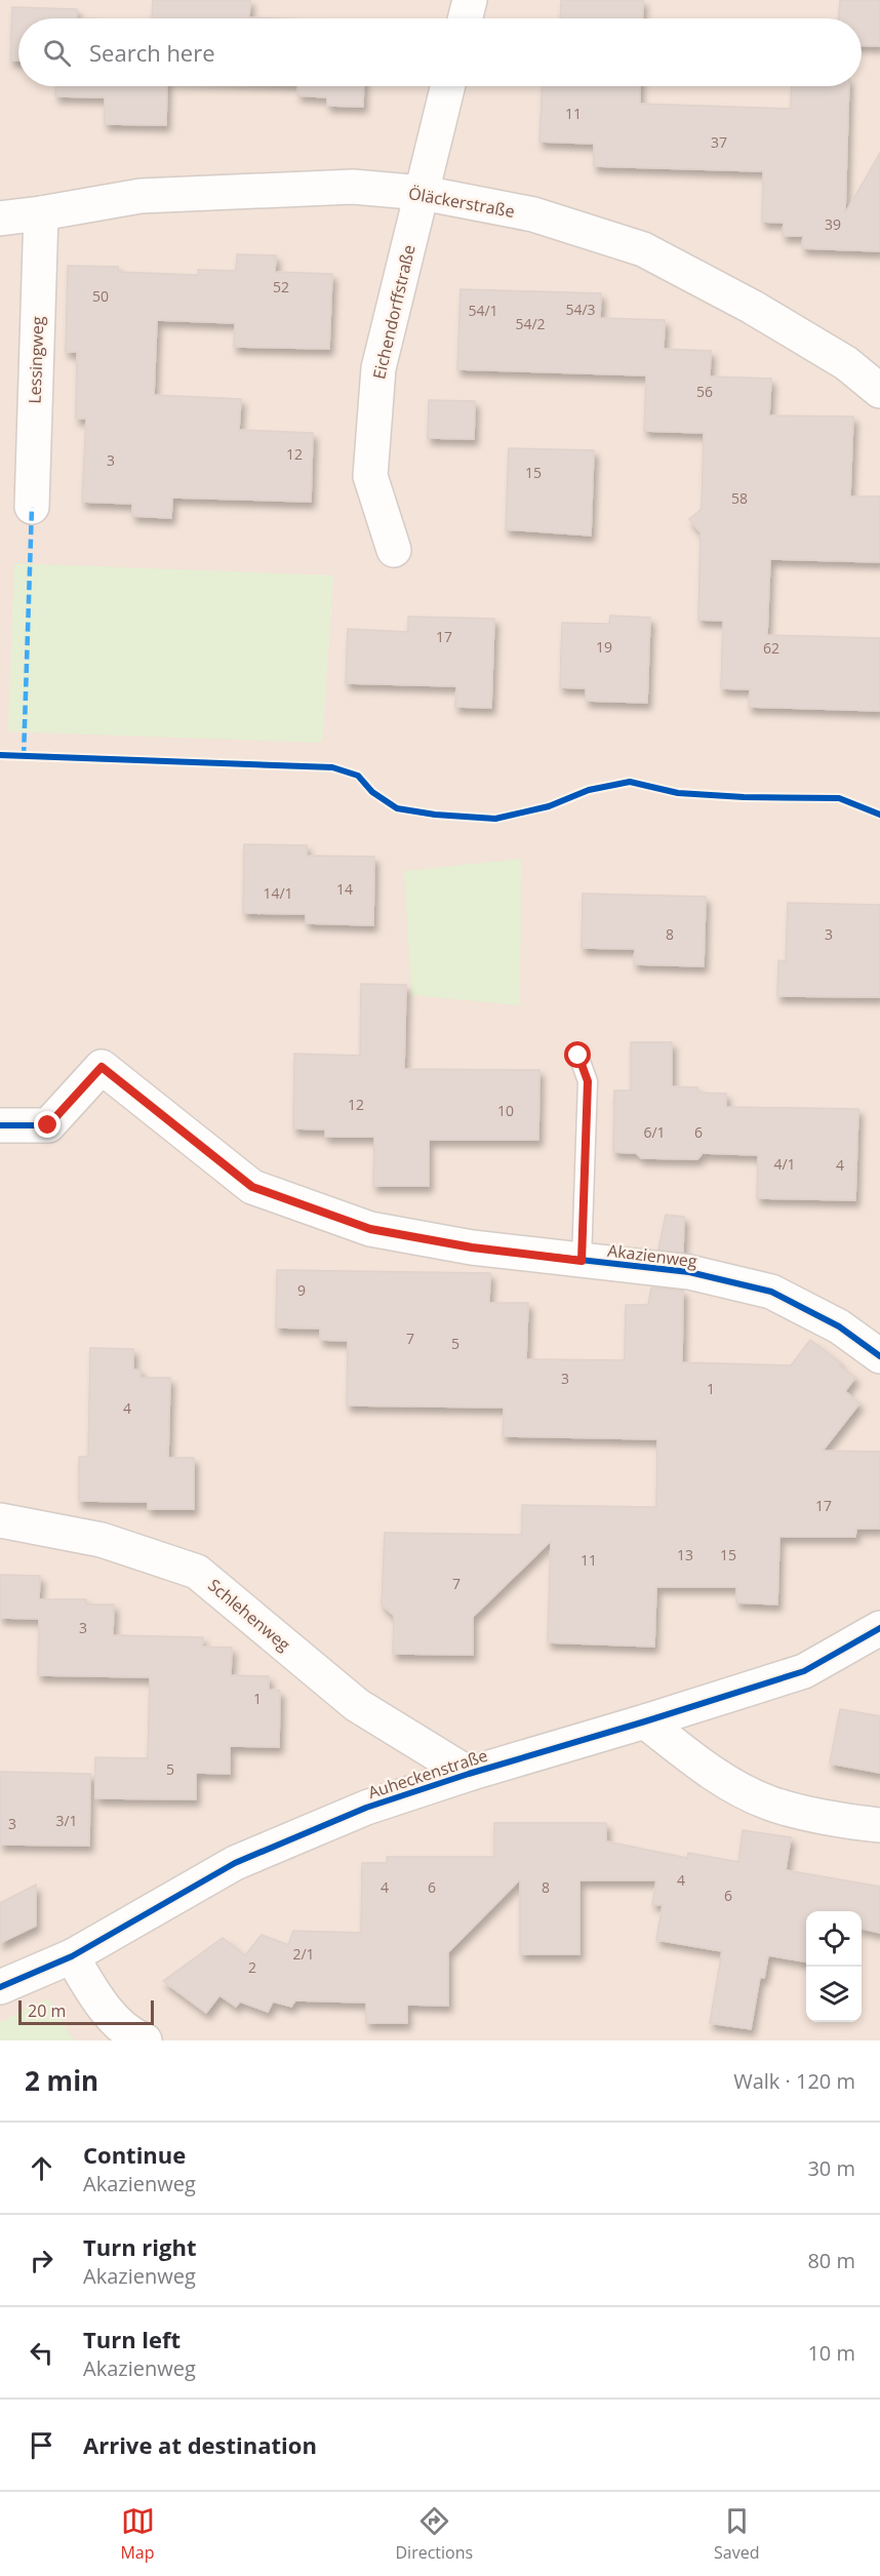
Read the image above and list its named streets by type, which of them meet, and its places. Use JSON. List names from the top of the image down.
{
  "streets": {
    "street": [
      "Öläckerstraße",
      "Eichendorffstraße",
      "Lessingweg",
      "Akazienweg",
      "Schlehenweg",
      "Auheckenstraße"
    ]
  },
  "crossings": [
    ["Öläckerstraße", "Eichendorffstraße"],
    ["Öläckerstraße", "Lessingweg"],
    ["Schlehenweg", "Auheckenstraße"]
  ],
  "house_numbers": [
    "11",
    "37",
    "39",
    "52",
    "50",
    "54/3",
    "54/1",
    "54/2",
    "56",
    "12",
    "3",
    "15",
    "58",
    "17",
    "19",
    "62",
    "14",
    "14/1",
    "8",
    "3",
    "12",
    "10",
    "6/1",
    "6",
    "4/1",
    "4",
    "9",
    "7",
    "5",
    "3",
    "1",
    "4",
    "17",
    "13",
    "15",
    "11",
    "7",
    "3",
    "1",
    "5",
    "3/1",
    "3",
    "4",
    "4",
    "6",
    "8",
    "6",
    "2/1",
    "2"
  ],
  "scale_bar": "20 m",
  "page": {
    "search": "Search here",
    "scale": "20 m",
    "heading": ["2 min", "Walk · 120 m"],
    "list": [
      ["Continue", "Akazienweg", "30 m"],
      ["Turn right", "Akazienweg", "80 m"],
      ["Turn left", "Akazienweg", "10 m"],
      "Arrive at destination"
    ],
    "nav": ["Map", "Directions", "Saved"]
  }
}
